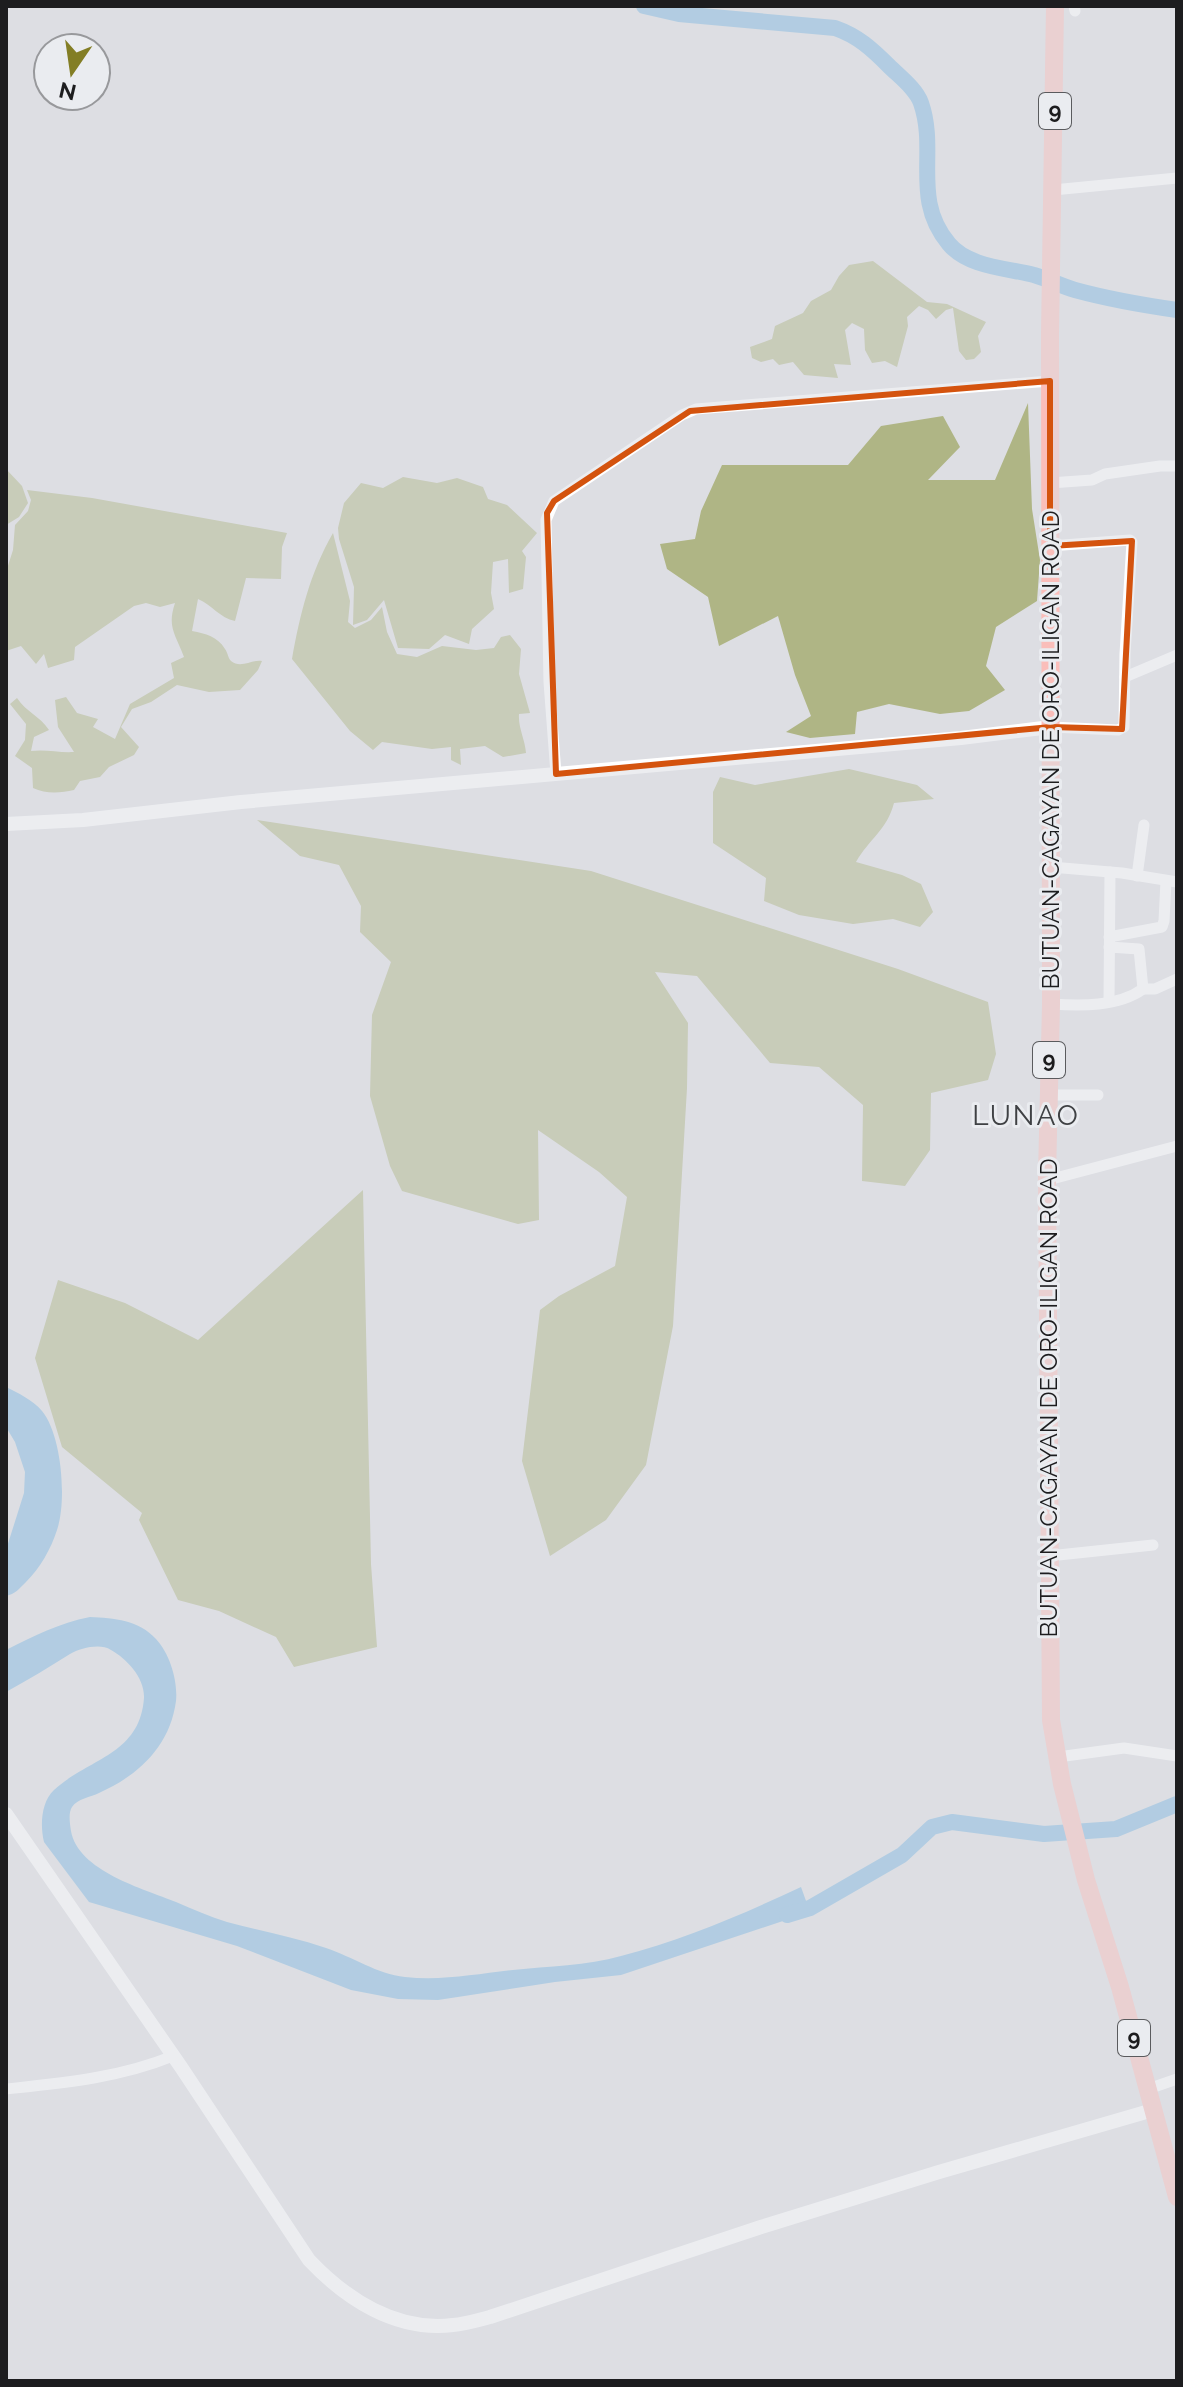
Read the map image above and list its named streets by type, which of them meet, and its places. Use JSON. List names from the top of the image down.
{
  "streets": {
    "highway": ["9", "BUTUAN-CAGAYAN DE ORO-ILIGAN ROAD"]
  },
  "districts": ["LUNAO"],
  "north": "bottom"
}
